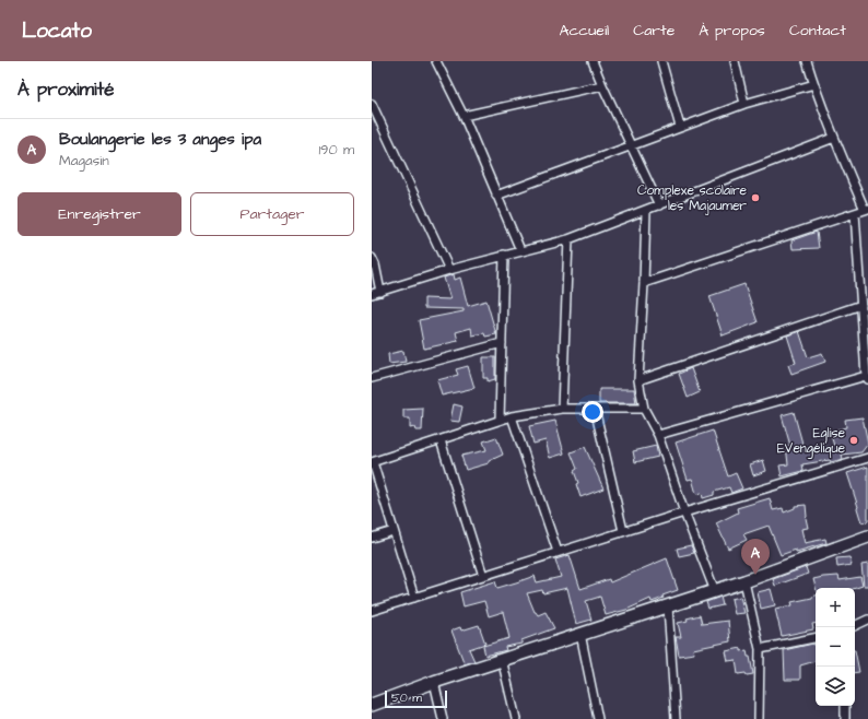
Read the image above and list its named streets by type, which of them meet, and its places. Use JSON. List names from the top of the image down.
{
  "places": ["Complexe scolaire les Majaumer", "Eglise EVengélique"],
  "scale_bar": "50 m",
  "page": {
    "header": "Locato",
    "nav": [
      "Accueil",
      "Carte",
      "À propos",
      "Contact"
    ],
    "heading": "À proximité",
    "list": [
      {
        "mark": "A",
        "name": "Boulangerie les 3 anges ipa",
        "note": "Magasin",
        "value": "190 m"
      }
    ],
    "buttons": ["Enregistrer", "Partager"],
    "pins": "A",
    "map_buttons": ["+", "−"],
    "scale": "50 m"
  }
}
